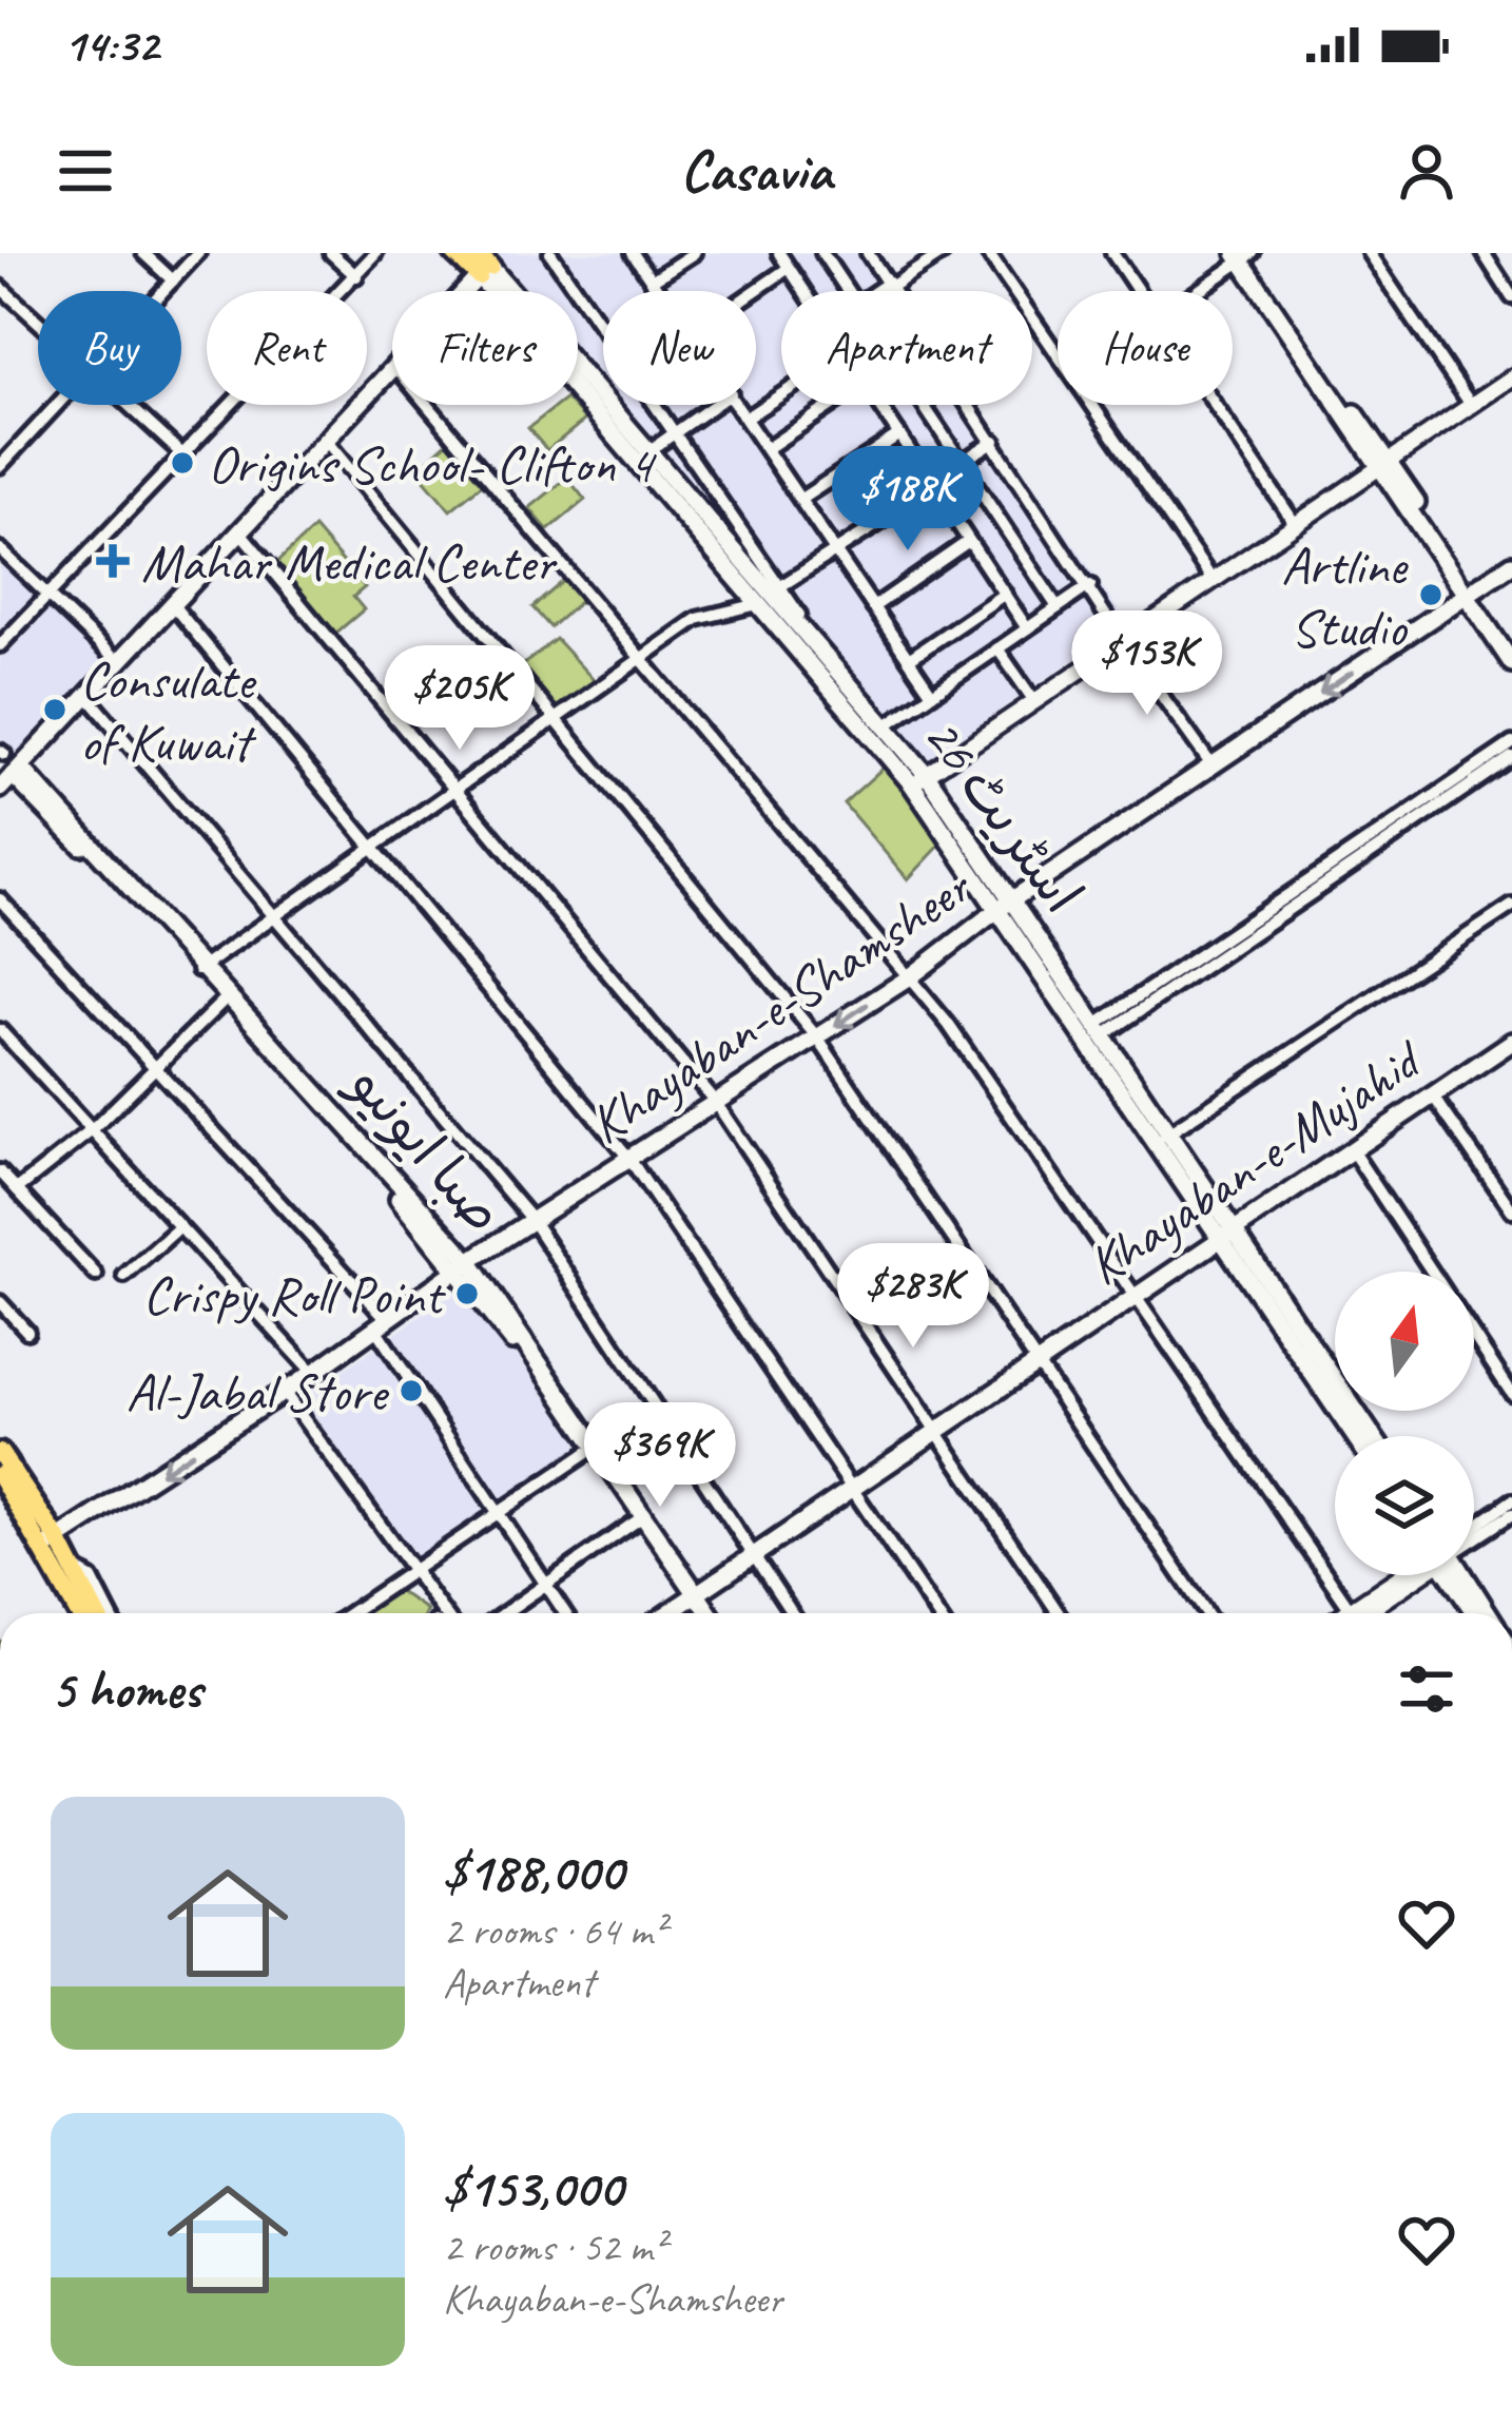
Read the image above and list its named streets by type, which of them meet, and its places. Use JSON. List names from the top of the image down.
{
  "streets": {
    "main road": [
      "اسٹریٹ 26",
      "Khayaban-e-Shamsheer",
      "صبا ایونیو",
      "Khayaban-e-Mujahid"
    ]
  },
  "crossings": [
    ["اسٹریٹ 26", "Khayaban-e-Shamsheer"],
    ["اسٹریٹ 26", "Khayaban-e-Mujahid"],
    ["Khayaban-e-Shamsheer", "صبا ایونیو"],
    ["صبا ایونیو", "Khayaban-e-Mujahid"]
  ],
  "one_way": ["Khayaban-e-Shamsheer"],
  "places": {
    "other": [
      "Origins School- Clifton 4",
      "Artline Studio",
      "Consulate of Kuwait",
      "Crispy Roll Point",
      "Al-Jabal Store"
    ],
    "health": ["Mahar Medical Center"]
  },
  "north": "top",
  "page": {
    "status": "14:32",
    "header": "Casavia",
    "chip": [
      "Buy",
      "Rent",
      "Filters",
      "New",
      "Apartment",
      "House"
    ],
    "price": [
      "$188K",
      "$153K",
      "$205K",
      "$283K",
      "$369K"
    ],
    "heading": "5 homes",
    "list": [
      {
        "name": "$188,000",
        "note": "2 rooms · 64 m² · Apartment"
      },
      {
        "name": "$153,000",
        "note": "2 rooms · 52 m² · Khayaban-e-Shamsheer"
      }
    ]
  }
}
